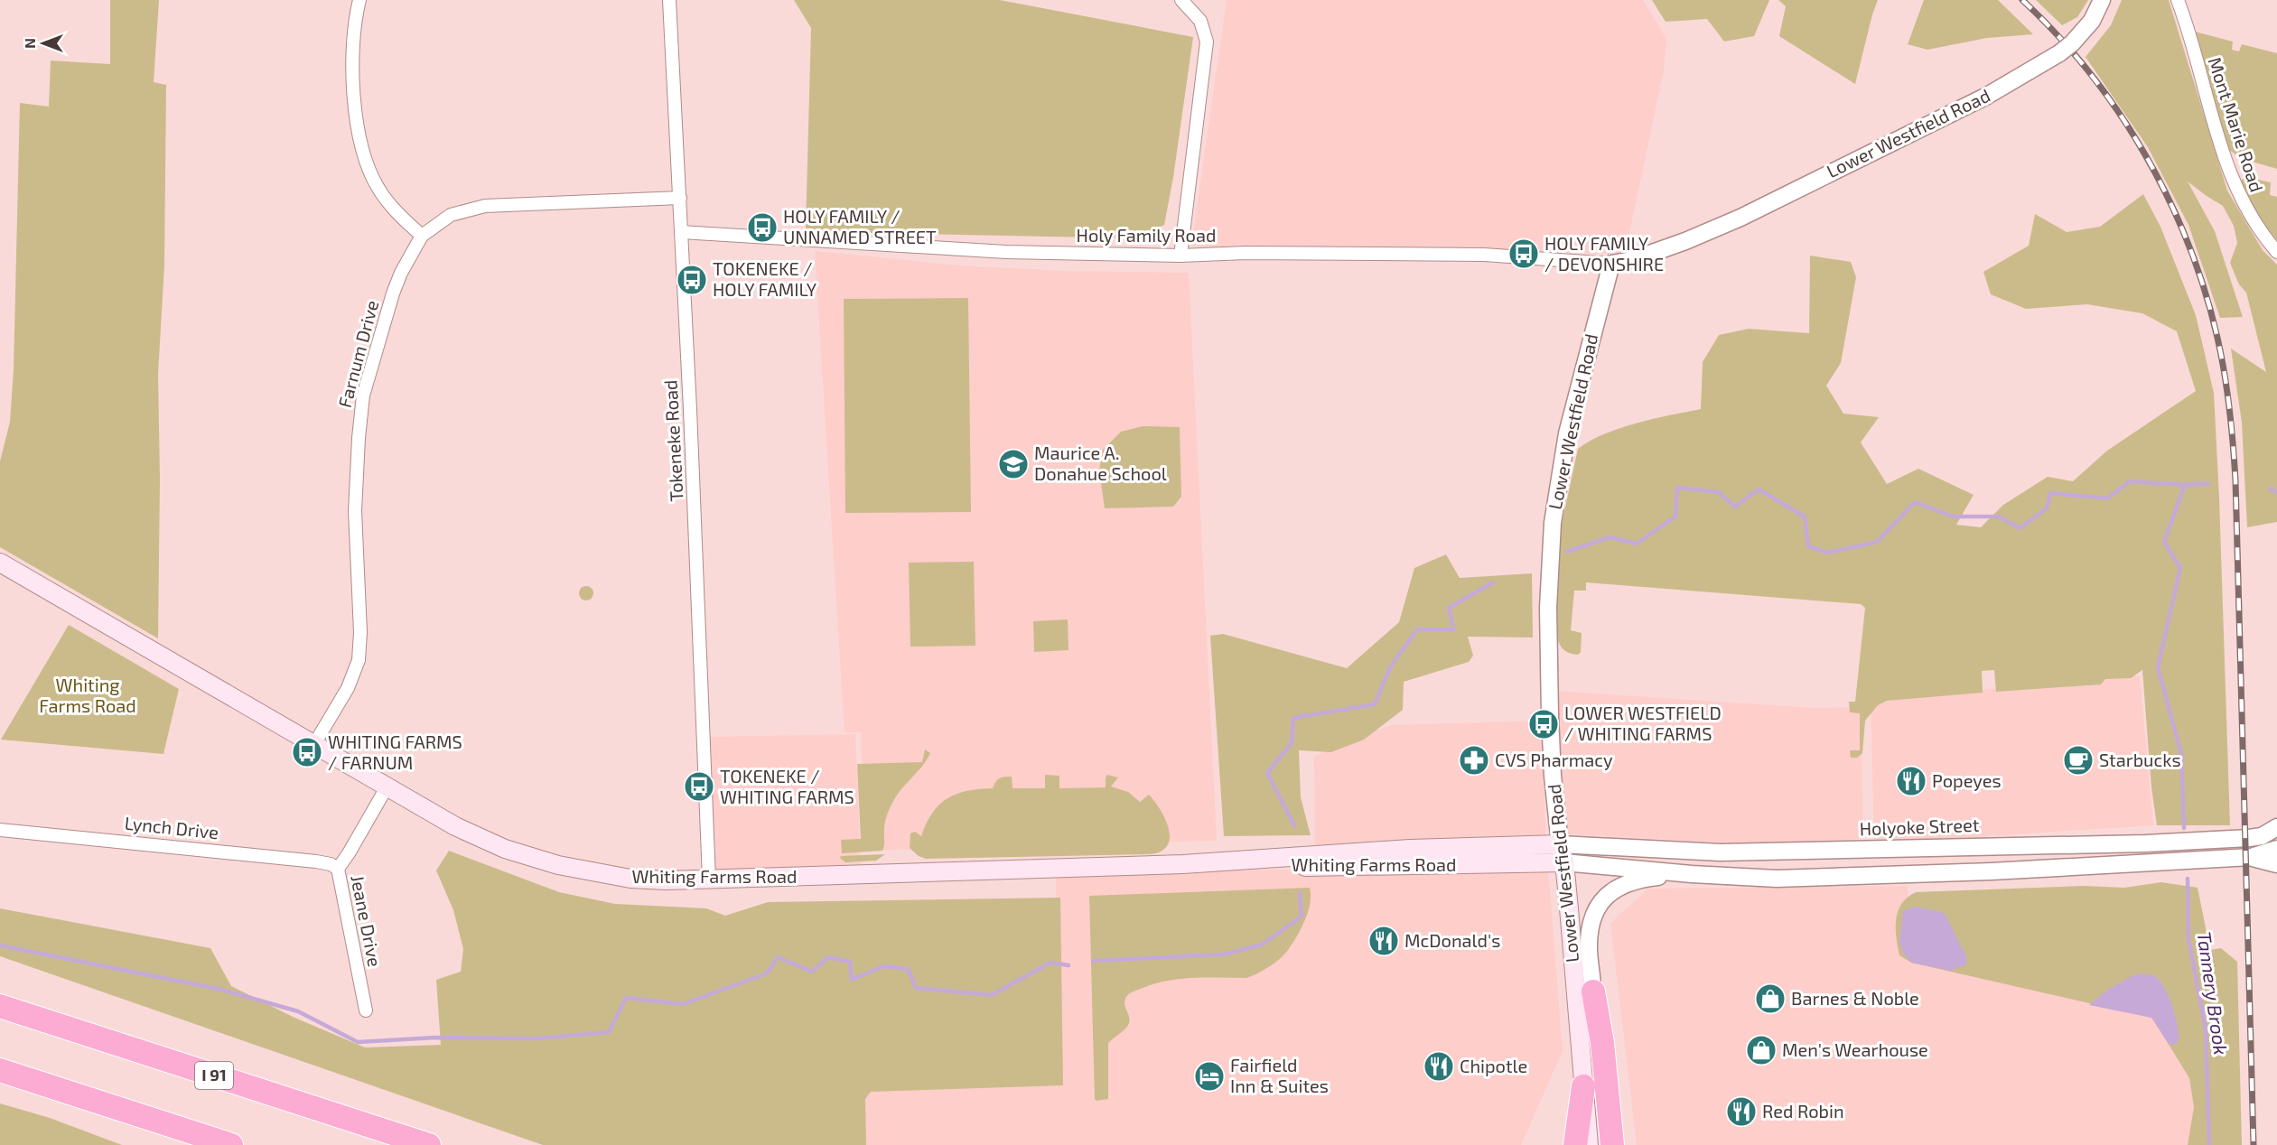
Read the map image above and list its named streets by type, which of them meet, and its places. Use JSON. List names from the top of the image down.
{
  "streets": {
    "highway": ["I 91"],
    "main road": ["Lower Westfield Road", "Whiting Farms Road"],
    "street": [
      "Mont Marie Road",
      "Holy Family Road",
      "Farnum Drive",
      "Tokeneke Road",
      "Holyoke Street",
      "Lynch Drive",
      "Jeane Drive"
    ]
  },
  "crossings": [
    ["Lower Westfield Road", "Holy Family Road"],
    ["Lower Westfield Road", "Holyoke Street"],
    ["Lower Westfield Road", "Whiting Farms Road"],
    ["Holy Family Road", "Tokeneke Road"],
    ["Farnum Drive", "Tokeneke Road"],
    ["Farnum Drive", "Whiting Farms Road"],
    ["Tokeneke Road", "Whiting Farms Road"],
    ["Holyoke Street", "Whiting Farms Road"],
    ["Lynch Drive", "Jeane Drive"],
    ["Whiting Farms Road", "Jeane Drive"]
  ],
  "water": ["Tannery Brook"],
  "parks": ["Whiting Farms Road"],
  "places": {
    "bus stop": [
      "HOLY FAMILY / UNNAMED STREET",
      "HOLY FAMILY / DEVONSHIRE",
      "TOKENEKE / HOLY FAMILY",
      "LOWER WESTFIELD / WHITING FARMS",
      "WHITING FARMS / FARNUM",
      "TOKENEKE / WHITING FARMS"
    ],
    "school or university": ["Maurice A. Donahue School"],
    "pharmacy": ["CVS Pharmacy"],
    "cafe": ["Starbucks"],
    "restaurant": [
      "Popeyes",
      "McDonald's",
      "Chipotle",
      "Red Robin"
    ],
    "shop": ["Barnes & Noble", "Men's Wearhouse"],
    "hotel": ["Fairfield Inn & Suites"]
  },
  "north": "left"
}
